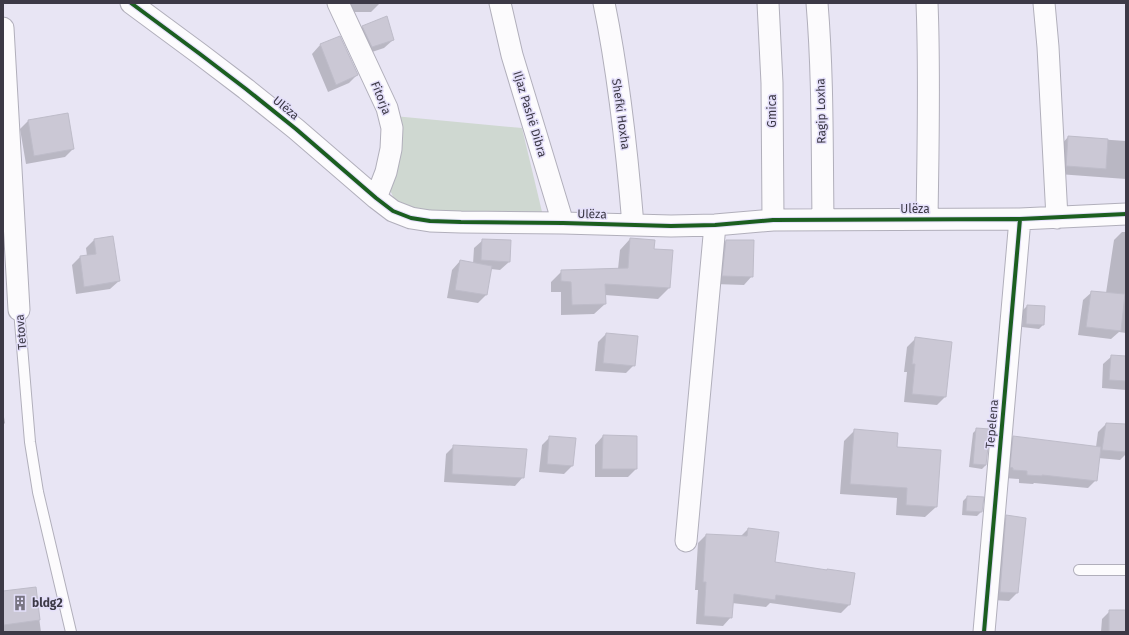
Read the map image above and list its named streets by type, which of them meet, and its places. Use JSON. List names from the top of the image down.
{
  "streets": {
    "street": [
      "Fitorja",
      "Ulëza",
      "Gmica",
      "Ragip Loxha",
      "Iljaz Pashë Dibra",
      "Shefki Hoxha",
      "Tetova",
      "Tepelena"
    ]
  },
  "crossings": [
    ["Fitorja", "Ulëza"],
    ["Ulëza", "Gmica"],
    ["Ulëza", "Ragip Loxha"],
    ["Ulëza", "Iljaz Pashë Dibra"],
    ["Ulëza", "Shefki Hoxha"],
    ["Ulëza", "Tepelena"]
  ],
  "places": {
    "building": ["bldg2"]
  }
}
